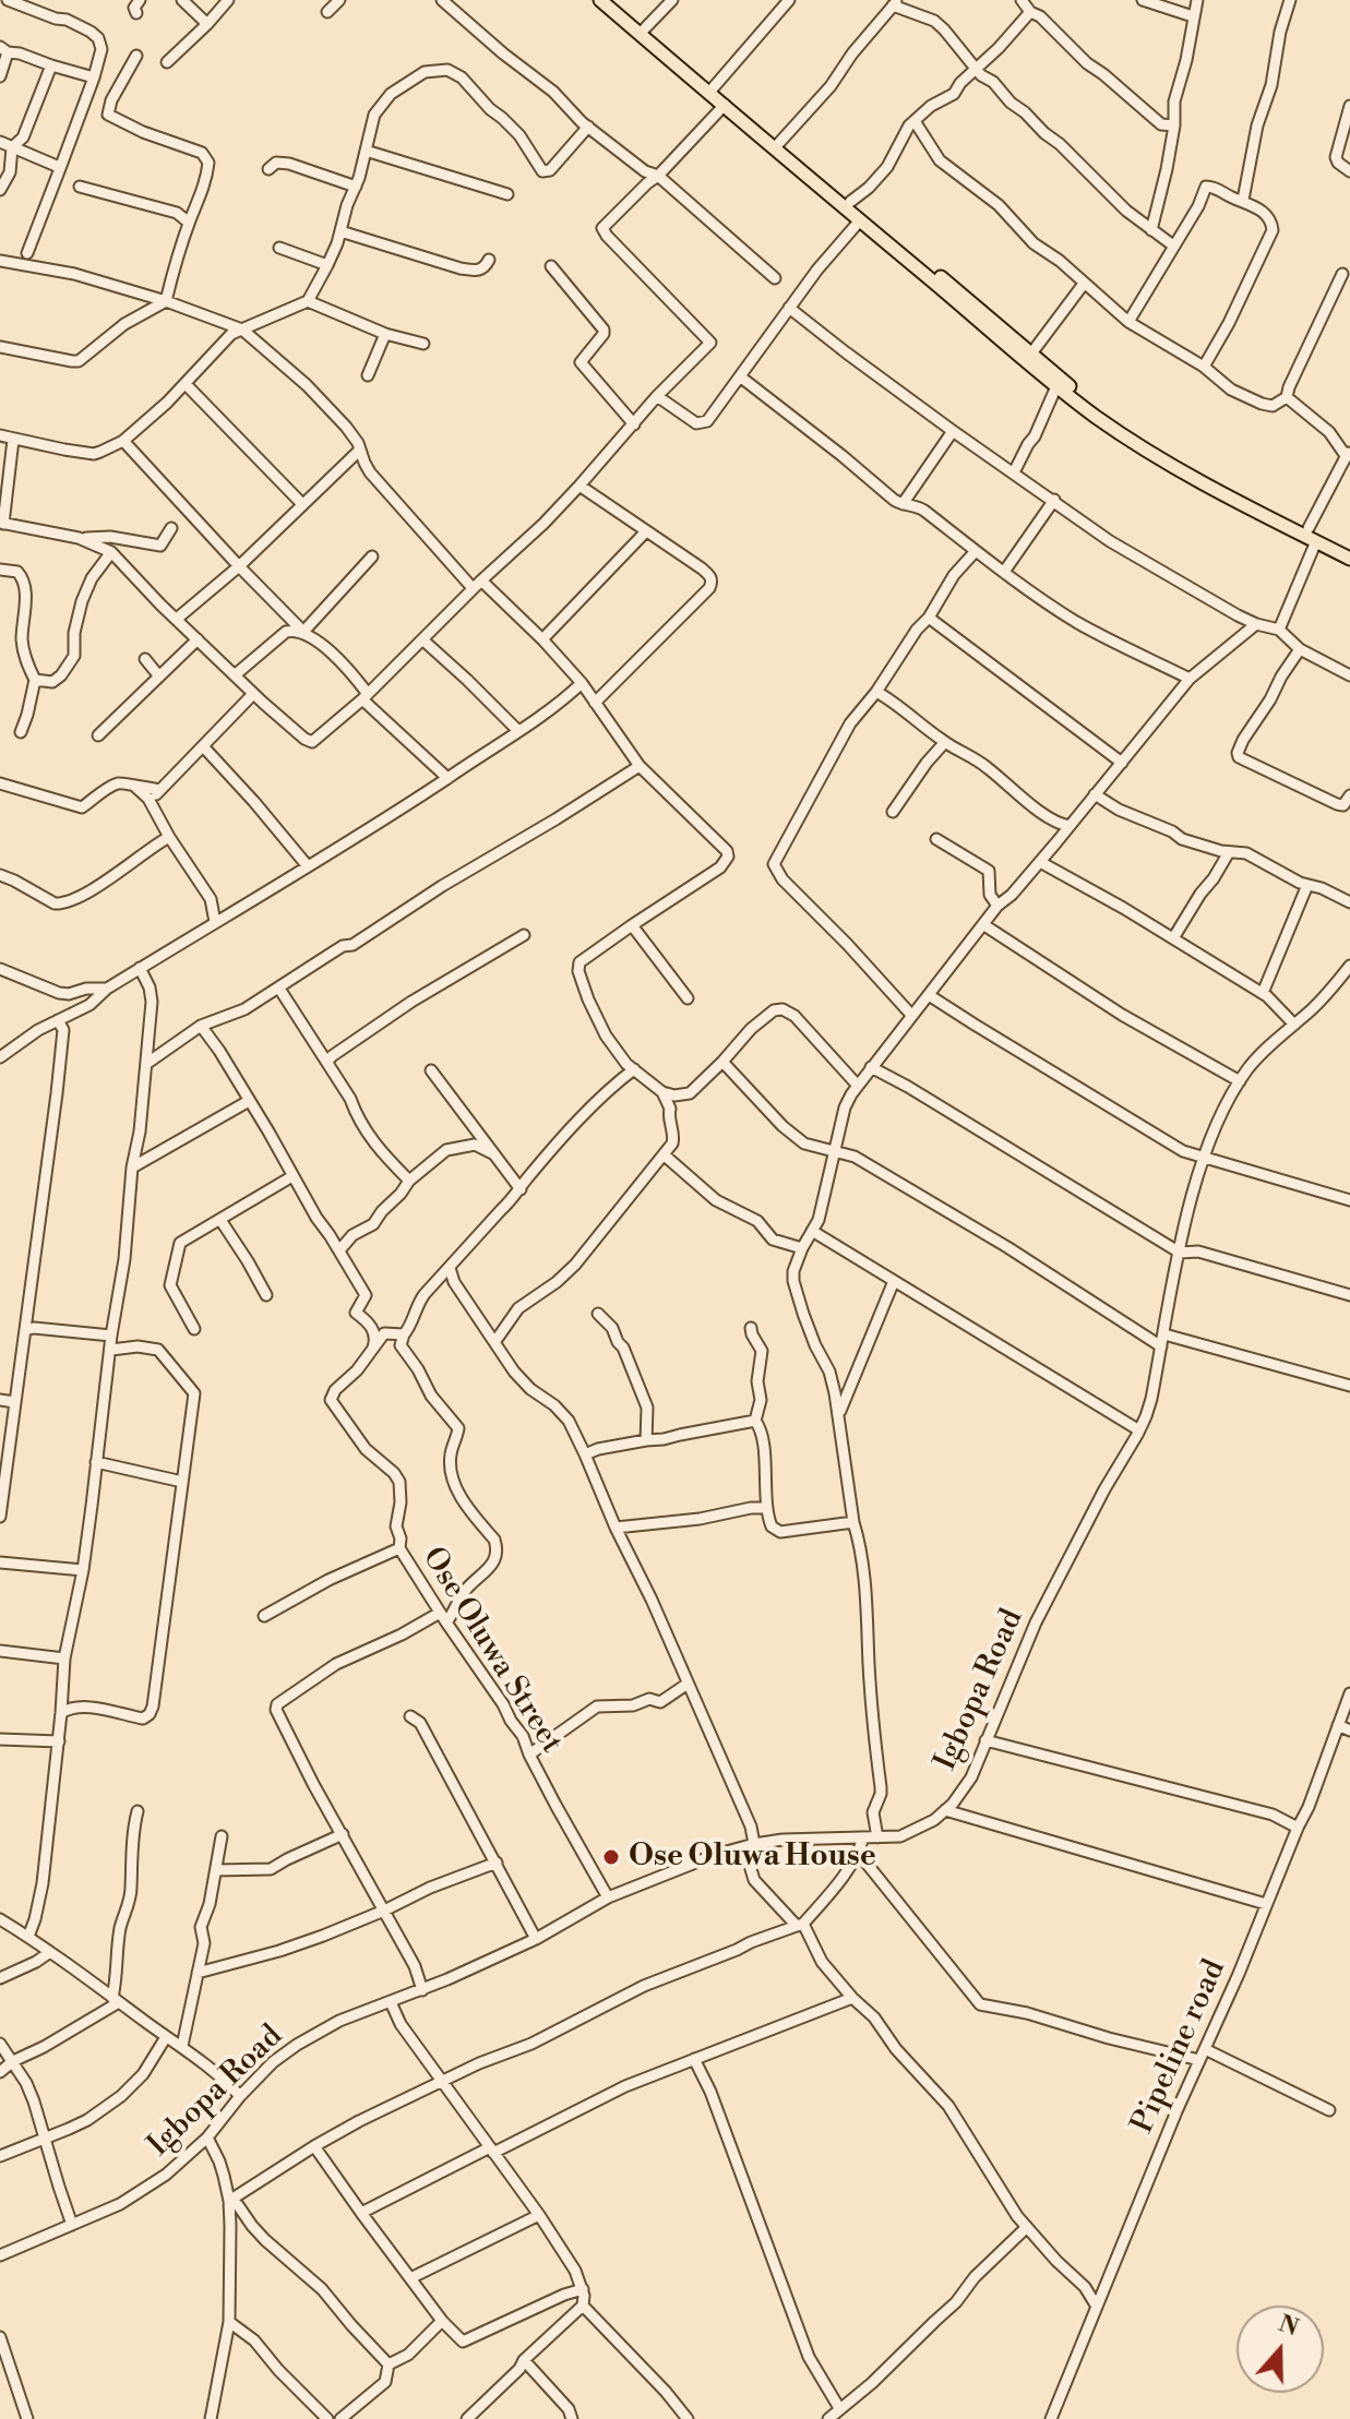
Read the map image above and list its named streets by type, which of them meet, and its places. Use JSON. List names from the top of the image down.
{
  "streets": {
    "street": ["Ose Oluwa Street", "Igbopa Road", "Pipeline road"]
  },
  "crossings": [
    ["Ose Oluwa Street", "Igbopa Road"]
  ],
  "places": ["Ose Oluwa House"],
  "north": "top"
}
